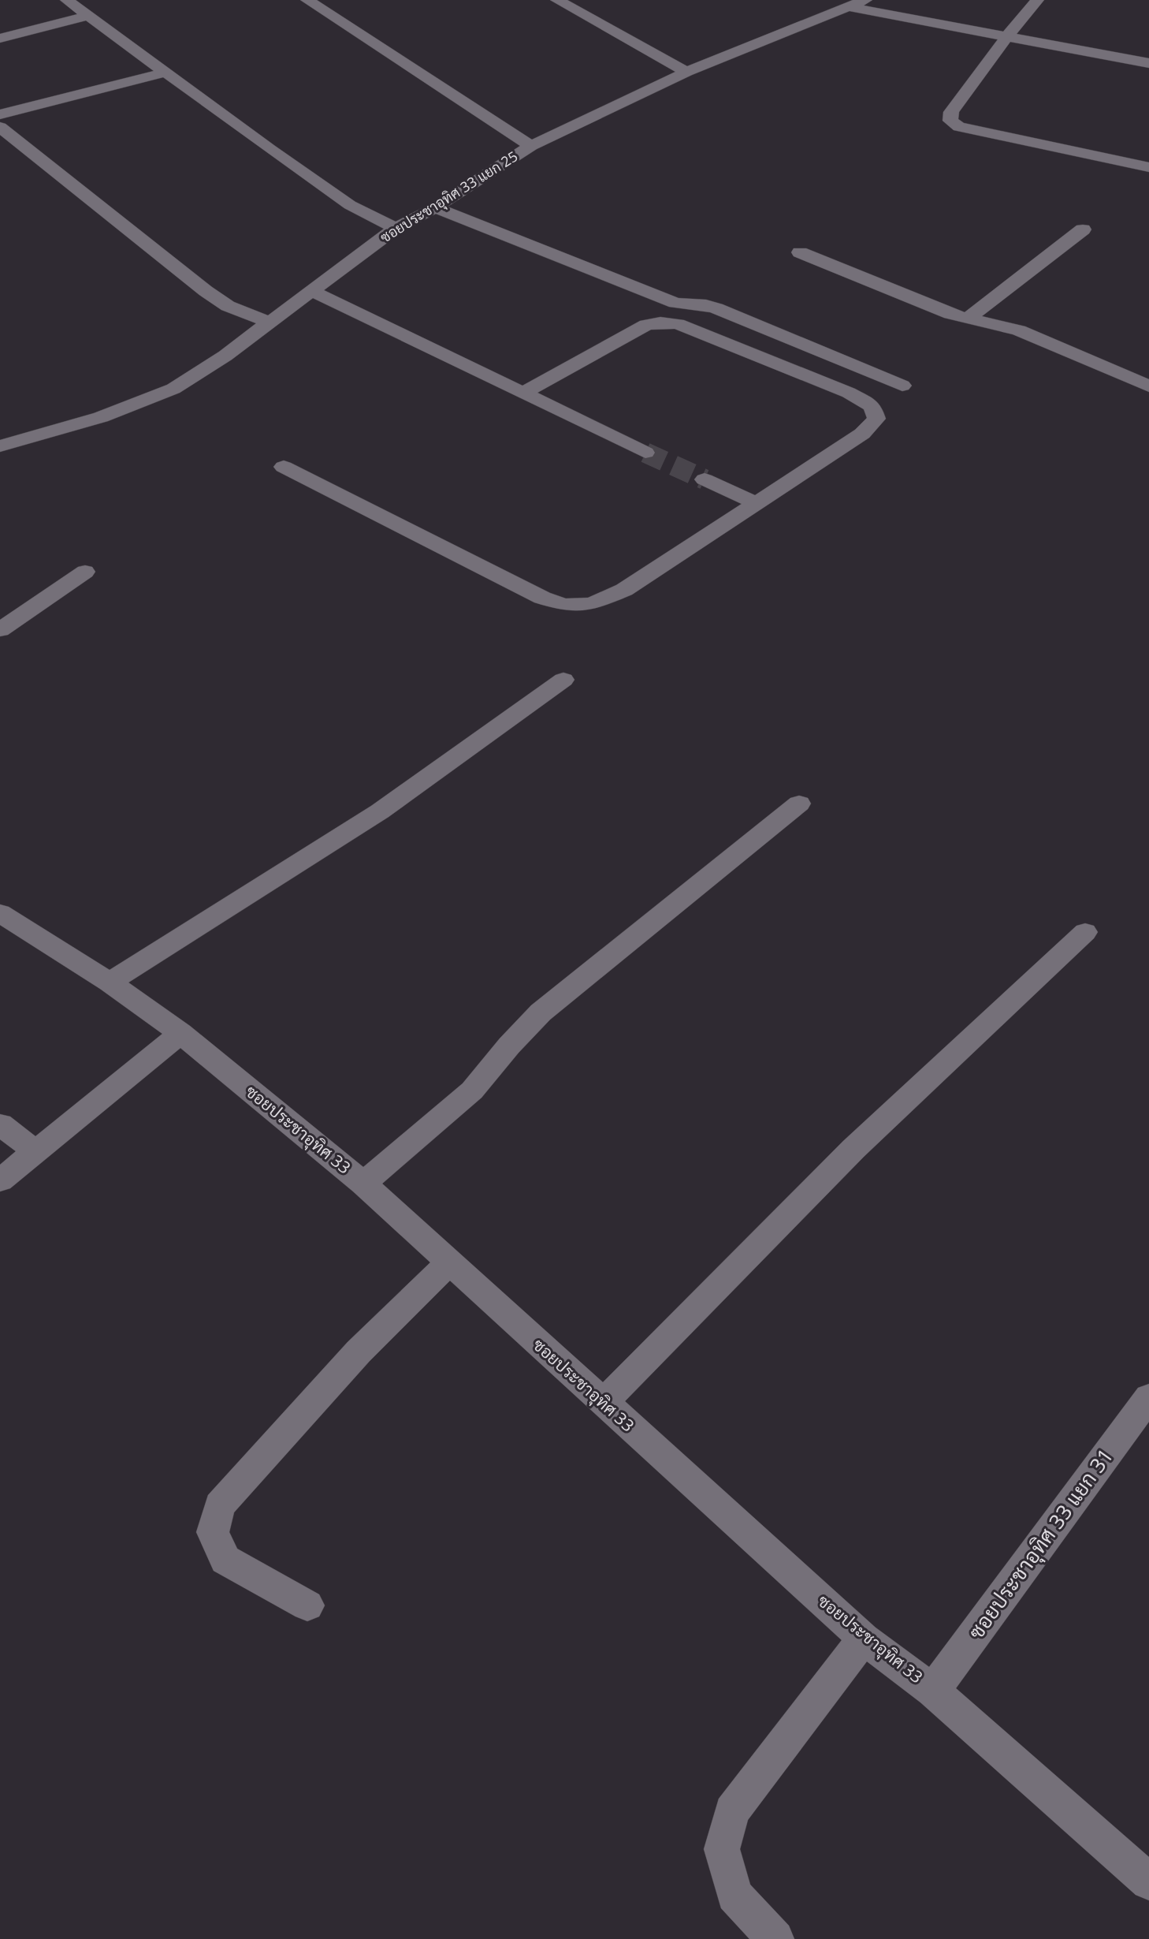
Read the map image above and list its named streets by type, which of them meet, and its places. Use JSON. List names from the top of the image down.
{
  "streets": {
    "street": ["ซอยประชาอุทิศ 33 แยก 25", "ซอยประชาอุทิศ 33", "ซอยประชาอุทิศ 33 แยก 31"]
  },
  "crossings": [
    ["ซอยประชาอุทิศ 33", "ซอยประชาอุทิศ 33 แยก 31"]
  ]
}
